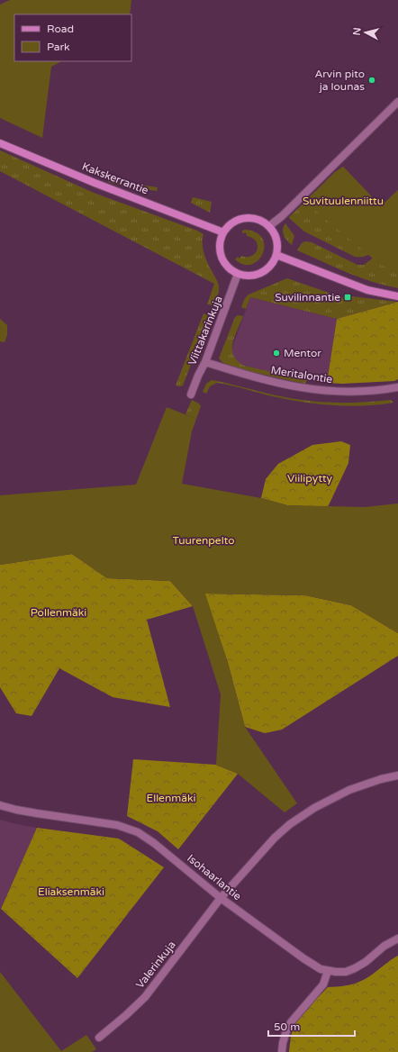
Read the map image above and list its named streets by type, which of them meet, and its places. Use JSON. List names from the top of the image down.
{
  "streets": {
    "street": [
      "Kakskerrantie",
      "Viittakarinkuja",
      "Meritalontie",
      "Isohaarlantie",
      "Valerinkuja"
    ]
  },
  "crossings": [
    ["Kakskerrantie", "Viittakarinkuja"],
    ["Viittakarinkuja", "Meritalontie"],
    ["Isohaarlantie", "Valerinkuja"]
  ],
  "parks": [
    "Suvituulenniittu",
    "Viilipytty",
    "Tuurenpelto",
    "Pollenmäki",
    "Ellenmäki",
    "Eliaksenmäki"
  ],
  "places": {
    "other": ["Arvin pito ja lounas", "Mentor"],
    "transit": ["Suvilinnantie"]
  },
  "legend": ["Road", "Park"],
  "scale_bar": "50 m",
  "north": "left"
}
